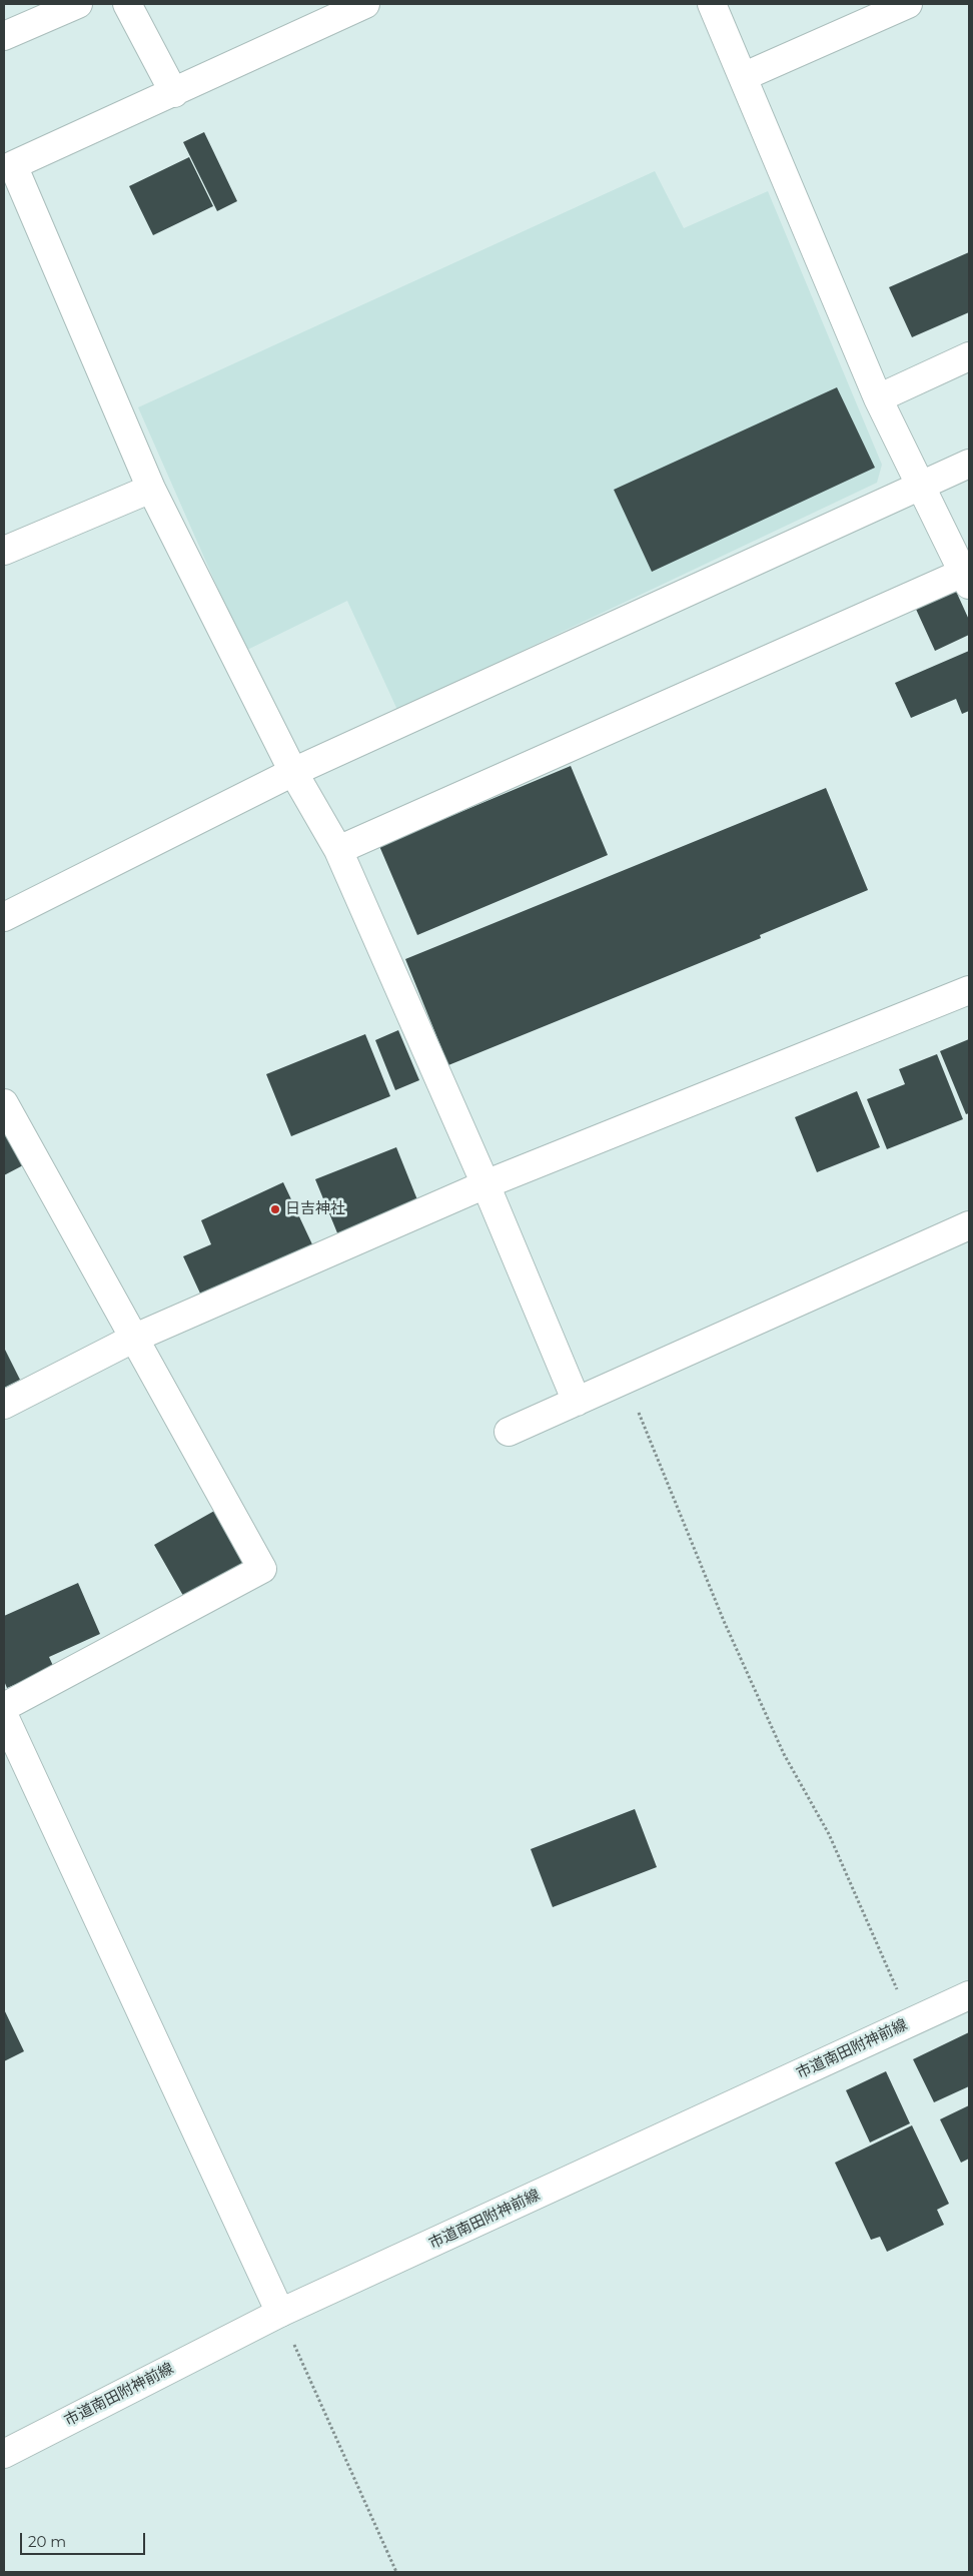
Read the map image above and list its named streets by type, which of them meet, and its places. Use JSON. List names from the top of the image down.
{
  "streets": {
    "street": ["市道南田附神前線"]
  },
  "places": ["日吉神社"],
  "scale_bar": "20 m"
}
